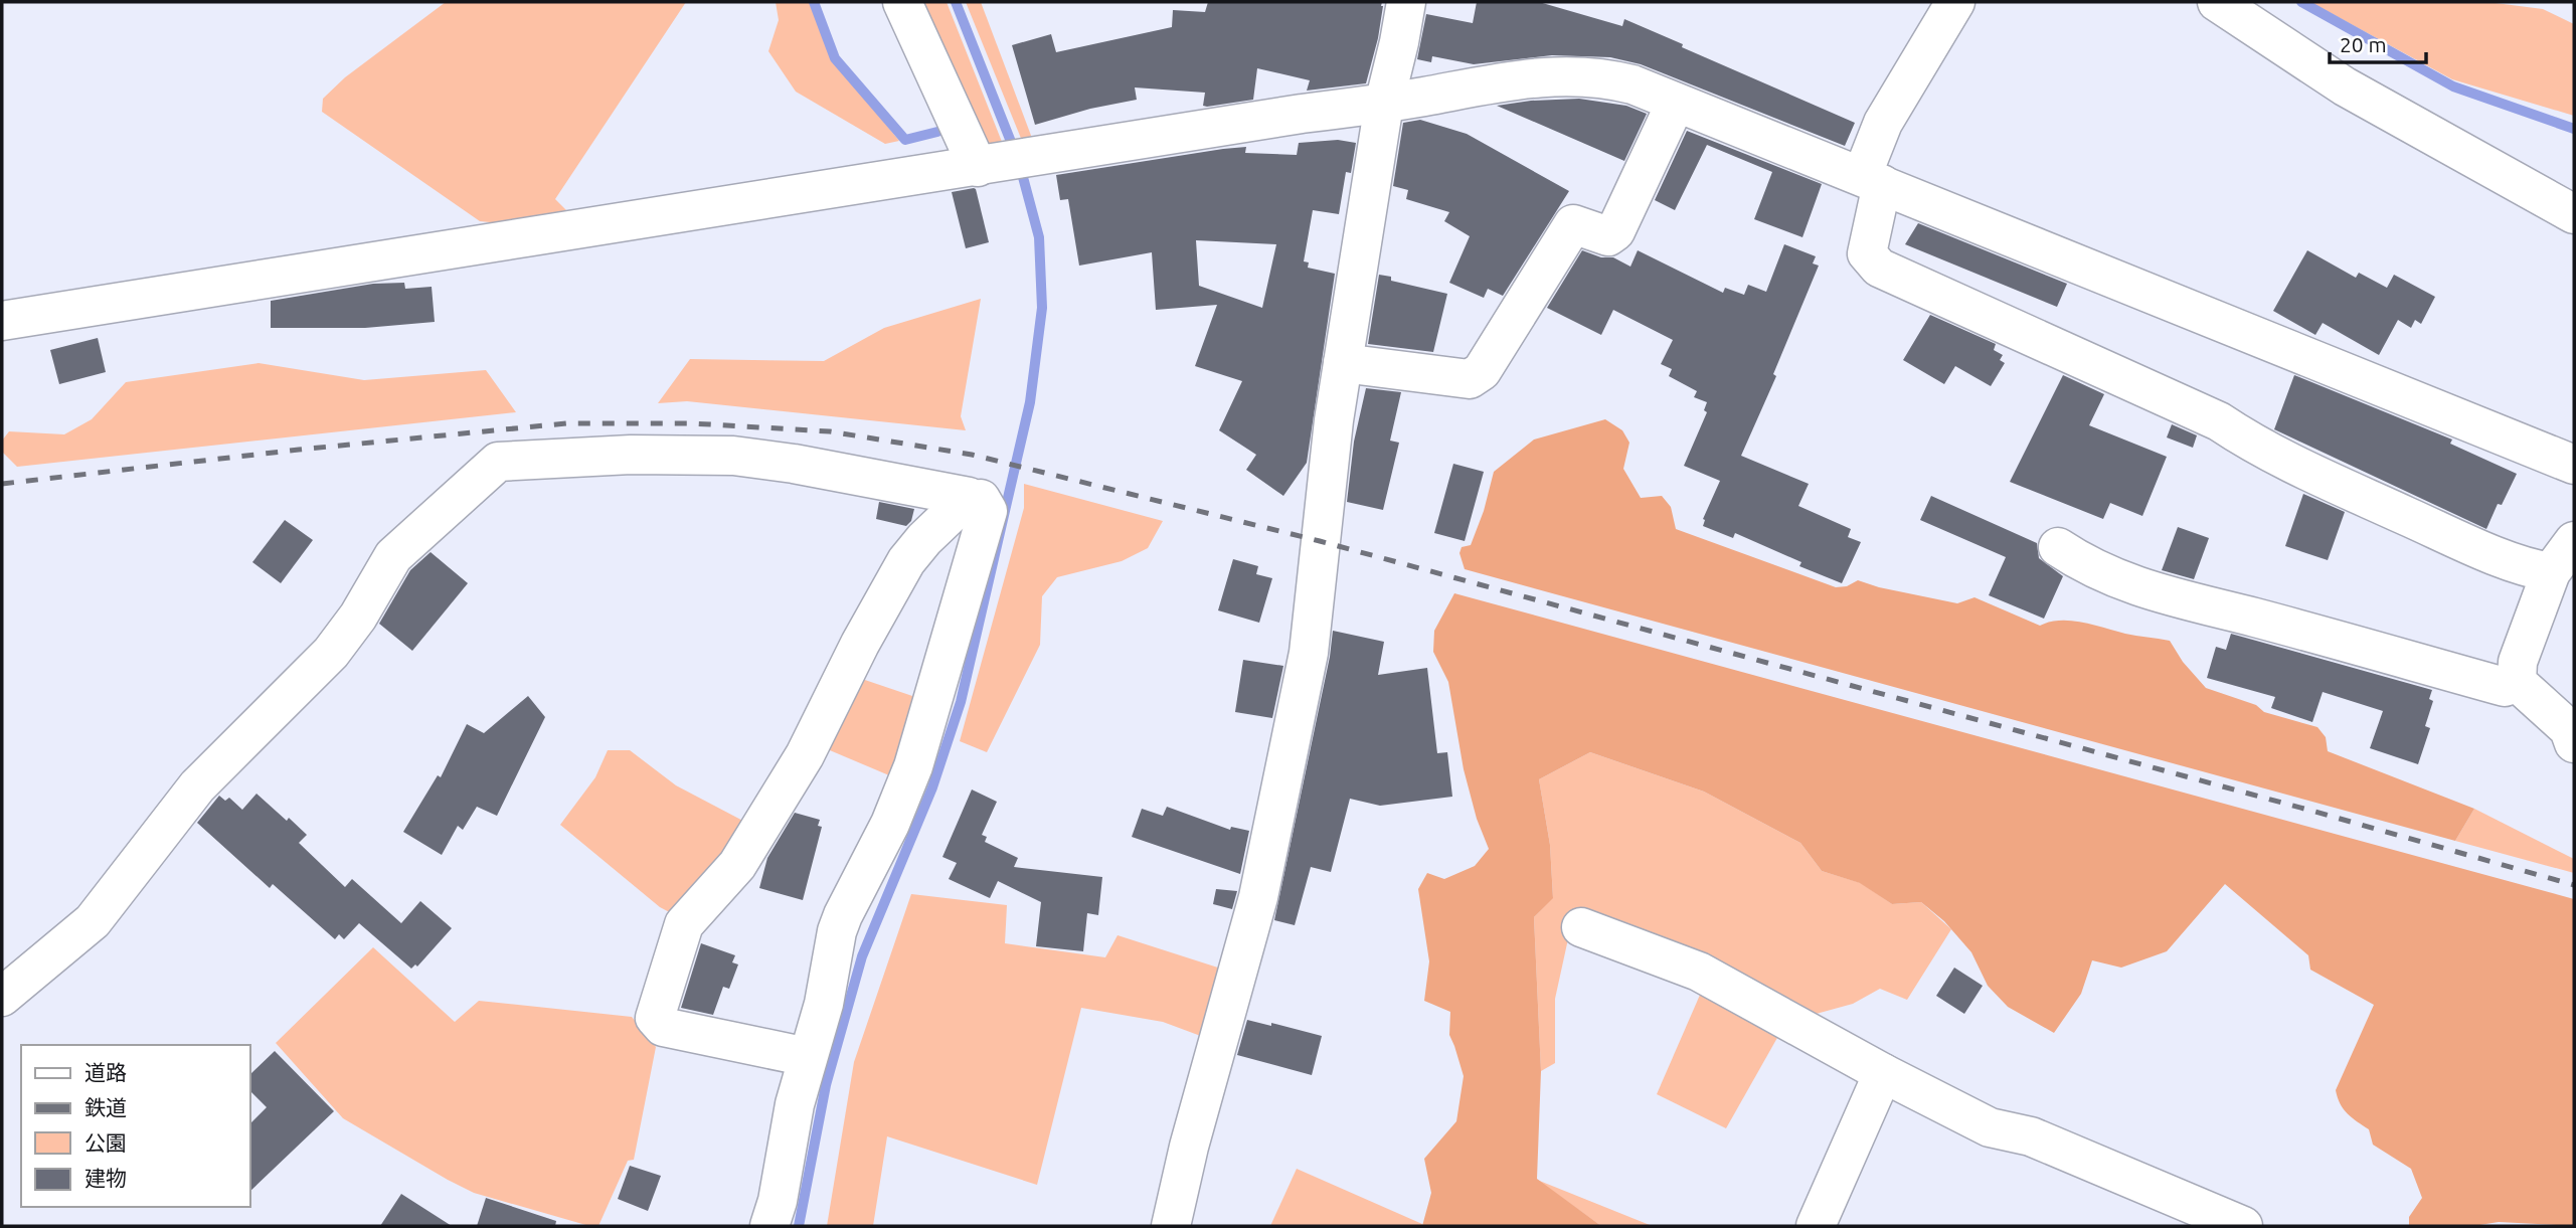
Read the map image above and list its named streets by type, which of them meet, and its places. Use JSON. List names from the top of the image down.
{
  "legend": [
    "道路",
    "鉄道",
    "公園",
    "建物"
  ],
  "scale_bar": "20 m"
}
